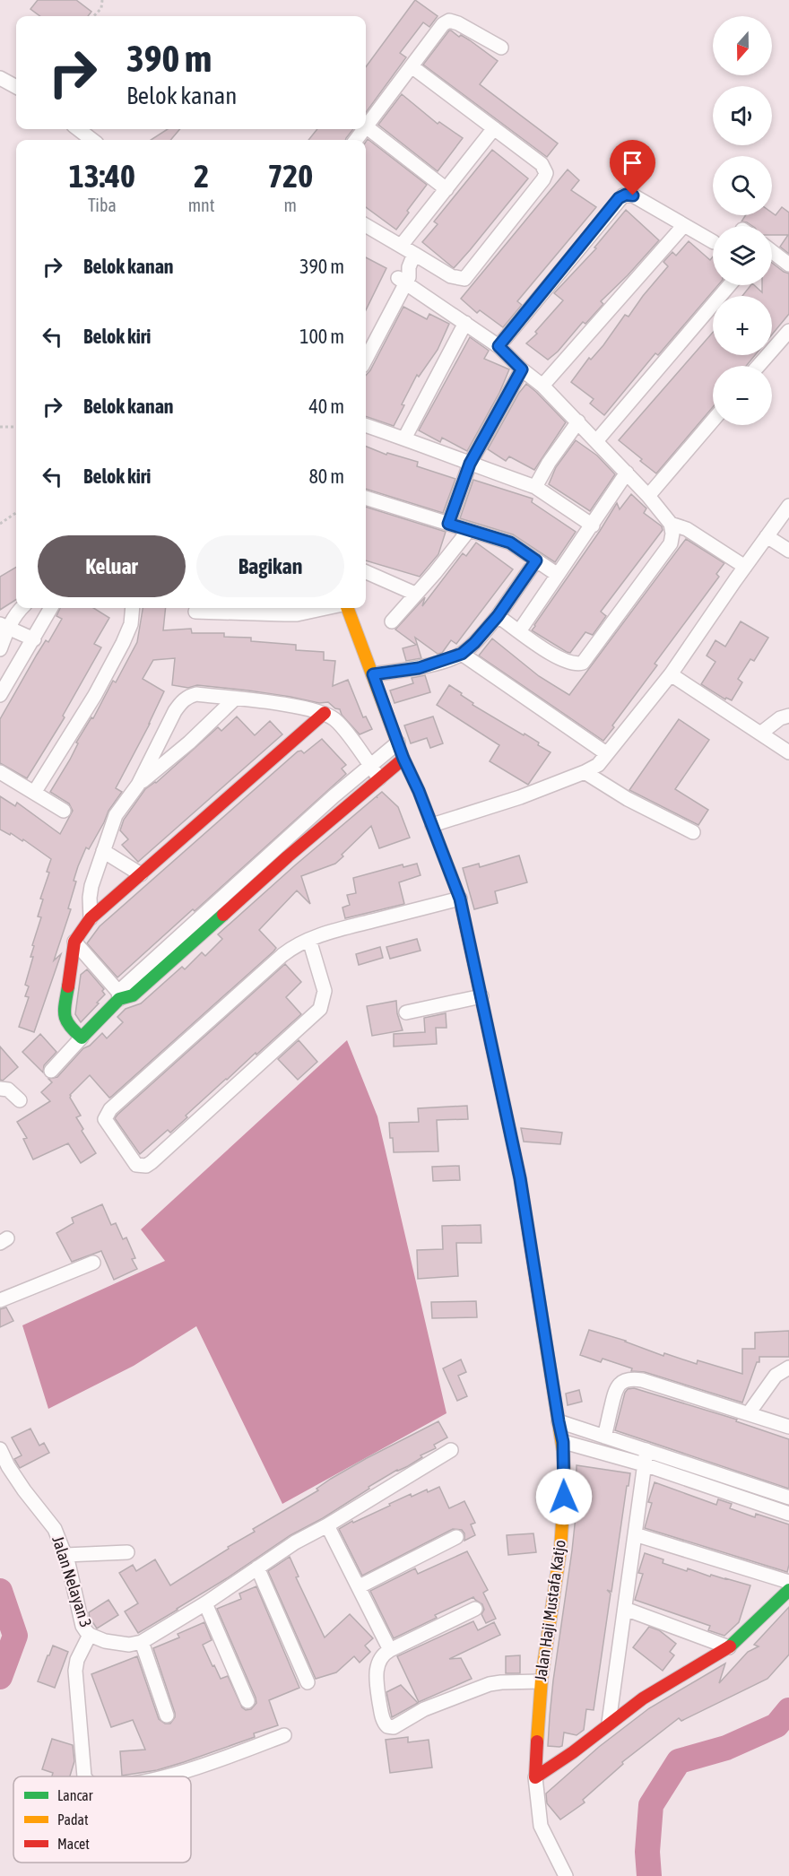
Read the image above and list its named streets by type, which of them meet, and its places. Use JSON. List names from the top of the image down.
{
  "streets": {
    "street": ["Jalan Nelayan 3", "Jalan Haji Mustafa Katjo"]
  },
  "legend": ["Lancar", "Padat", "Macet"],
  "north": "bottom",
  "page": {
    "map_buttons": ["+", "−"],
    "turn": ["390 m", "Belok kanan"],
    "eta": [
      "13:40",
      "Tiba",
      "2",
      "mnt",
      "720",
      "m"
    ],
    "list": [
      {
        "name": "Belok kanan",
        "value": "390 m"
      },
      {
        "name": "Belok kiri",
        "value": "100 m"
      },
      {
        "name": "Belok kanan",
        "value": "40 m"
      },
      {
        "name": "Belok kiri",
        "value": "80 m"
      }
    ],
    "buttons": ["Keluar", "Bagikan"]
  }
}
